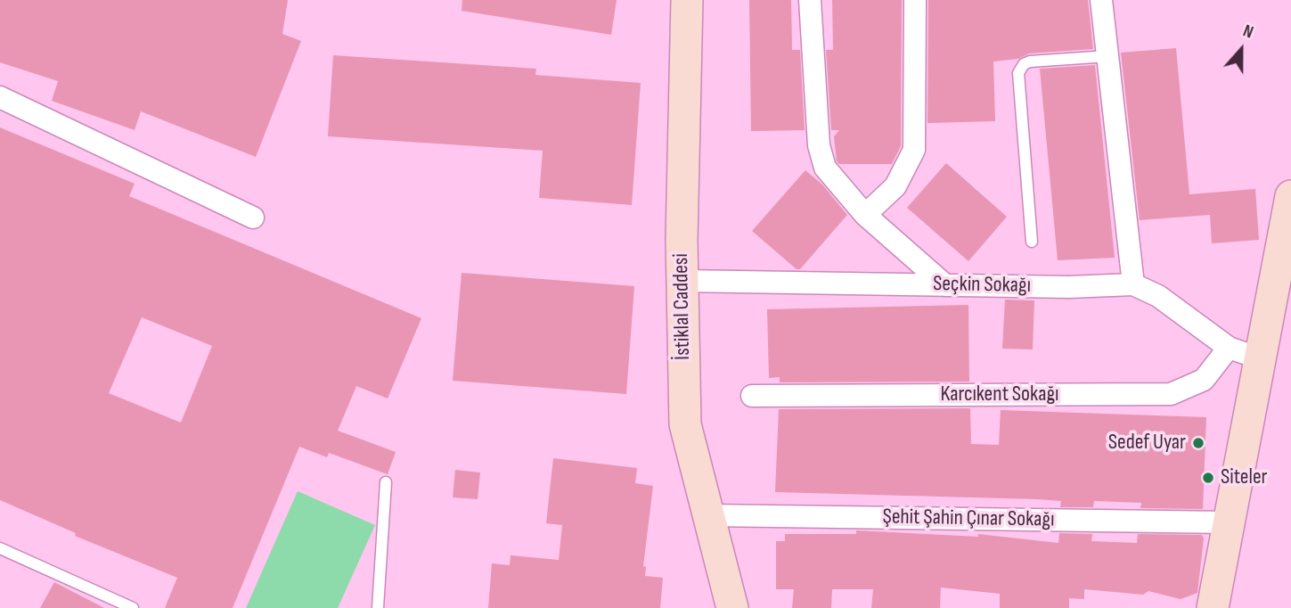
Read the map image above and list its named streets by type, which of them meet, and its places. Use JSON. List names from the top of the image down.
{
  "streets": {
    "street": [
      "Seçkin Sokağı",
      "İstiklal Caddesi",
      "Karcıkent Sokağı",
      "Şehit Şahin Çınar Sokağı"
    ]
  },
  "crossings": [
    ["Seçkin Sokağı", "İstiklal Caddesi"],
    ["Seçkin Sokağı", "Karcıkent Sokağı"],
    ["İstiklal Caddesi", "Şehit Şahin Çınar Sokağı"]
  ],
  "places": ["Sedef Uyar", "Siteler"],
  "north": "top"
}
